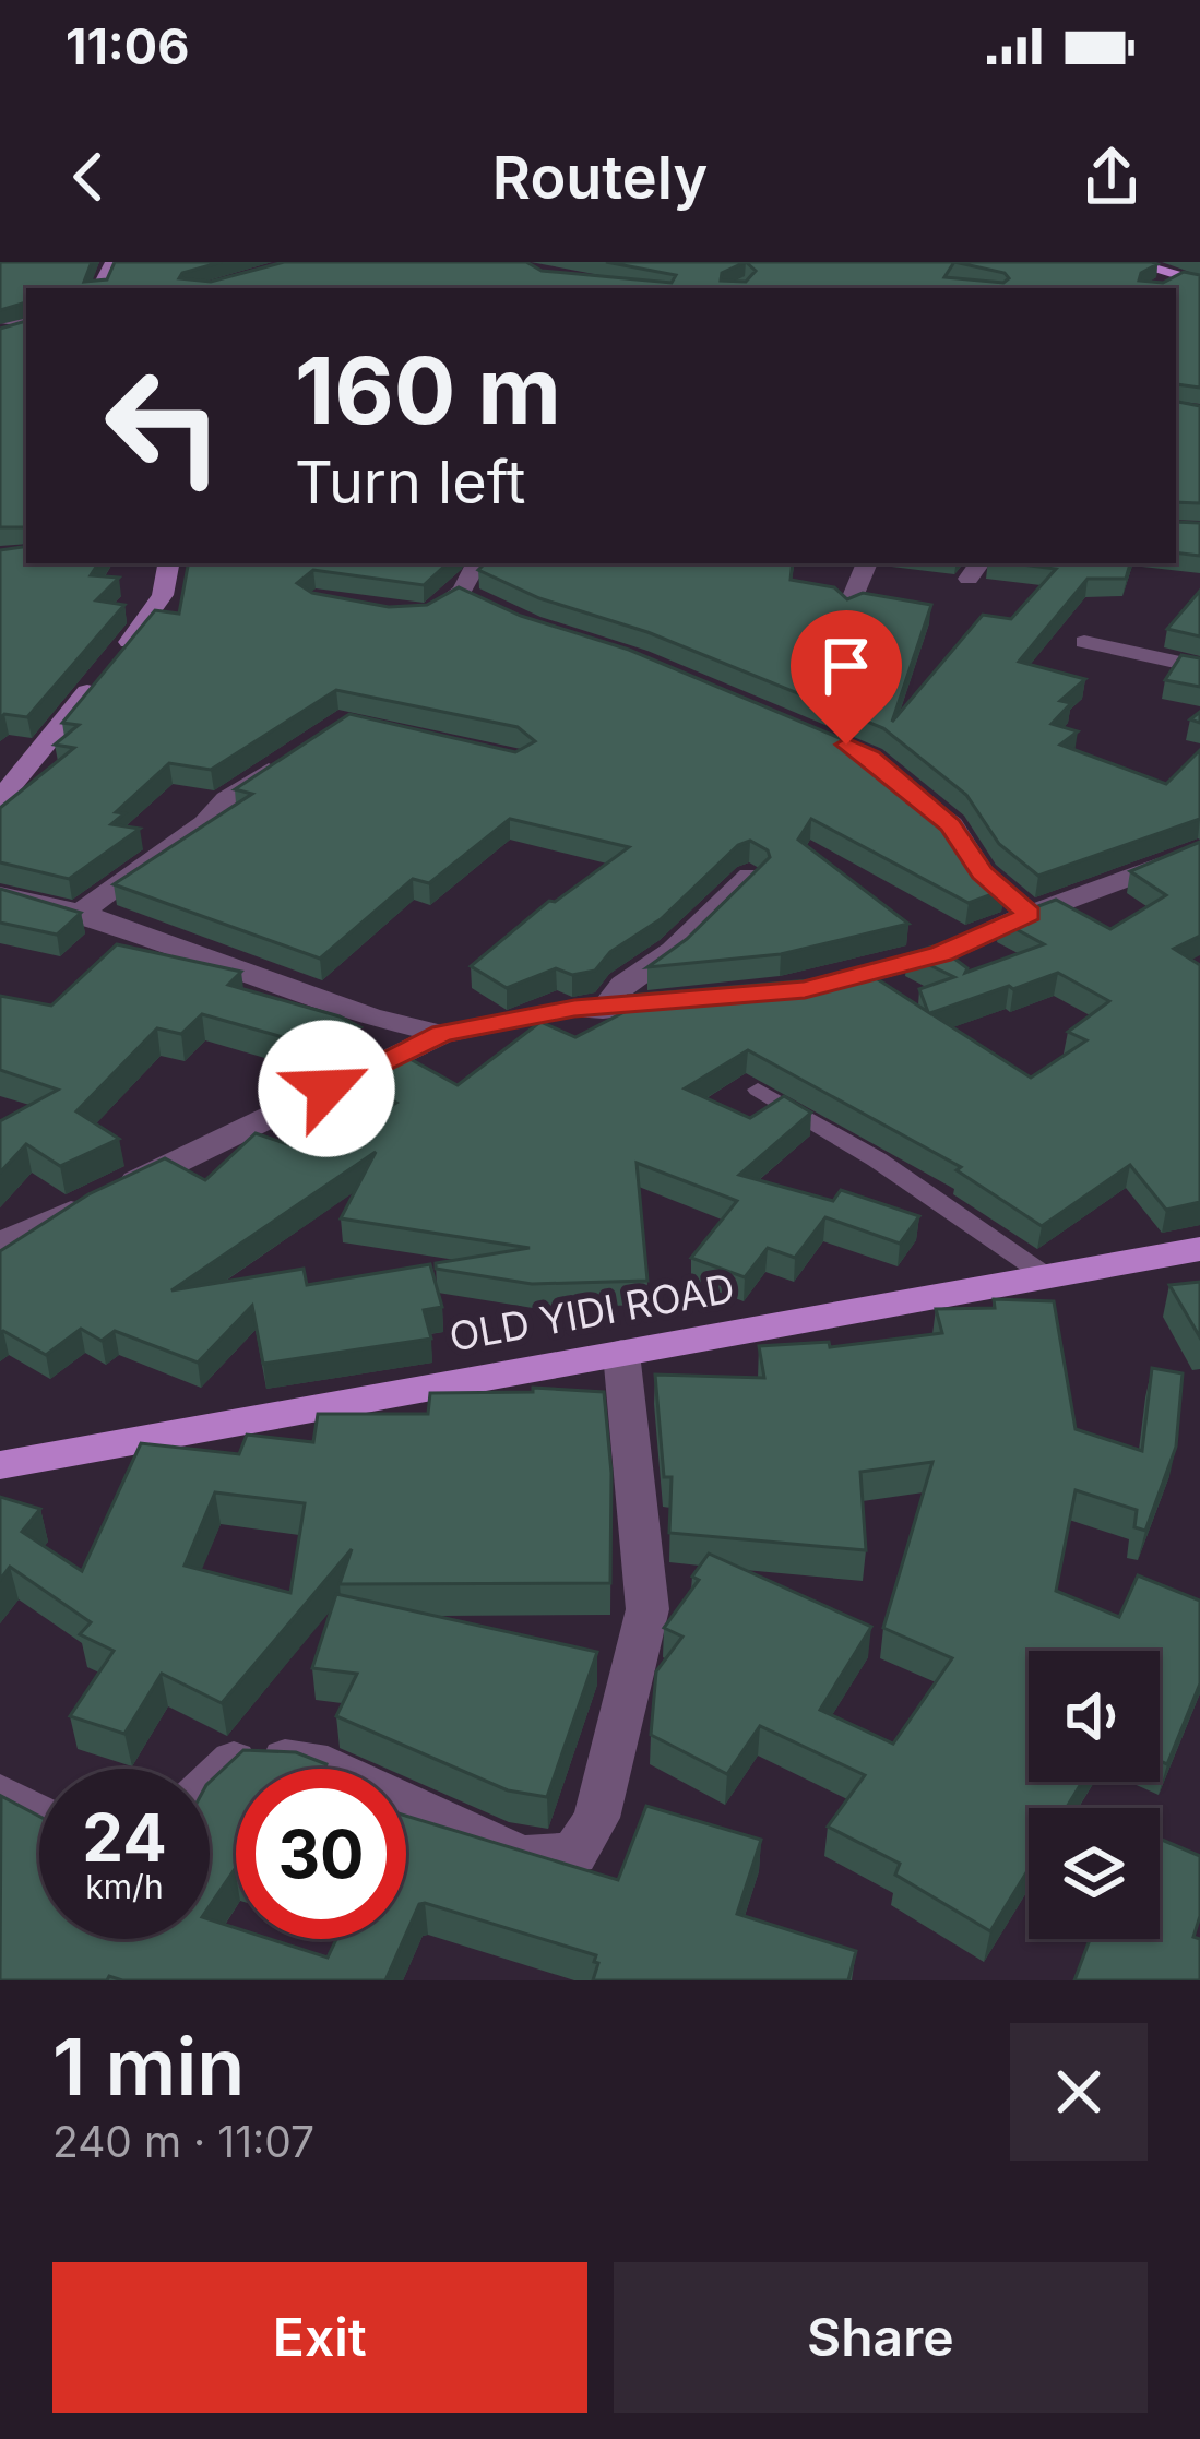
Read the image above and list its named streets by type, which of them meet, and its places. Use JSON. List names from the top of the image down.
{
  "streets": {
    "main road": ["OLD YIDI ROAD"]
  },
  "page": {
    "status": "11:06",
    "header": "Routely",
    "turn": ["160 m", "Turn left"],
    "speed": "24 km/h",
    "limit": "30",
    "heading": ["1 min", "240 m · 11:07"],
    "buttons": ["Exit", "Share"]
  }
}
